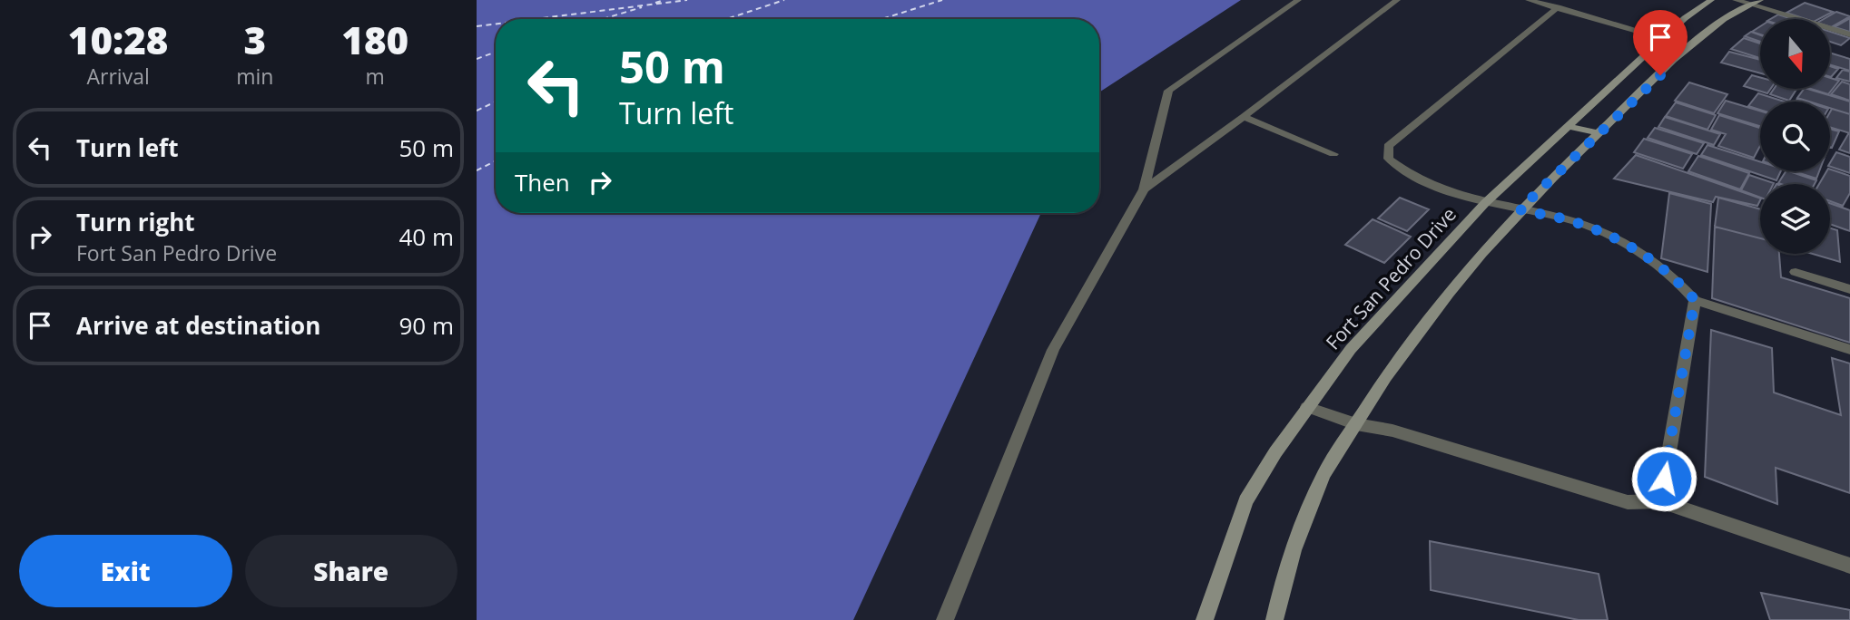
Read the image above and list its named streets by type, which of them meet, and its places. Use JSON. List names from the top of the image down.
{
  "streets": {
    "main road": ["Fort San Pedro Drive"]
  },
  "north": "bottom",
  "page": {
    "eta": [
      "10:28",
      "Arrival",
      "3",
      "min",
      "180",
      "m"
    ],
    "turn": ["50 m", "Turn left"],
    "list": [
      {
        "name": "Turn left",
        "value": "50 m"
      },
      {
        "name": "Turn right",
        "note": "Fort San Pedro Drive",
        "value": "40 m"
      },
      {
        "name": "Arrive at destination",
        "value": "90 m"
      }
    ],
    "then": "Then",
    "buttons": ["Exit", "Share"]
  }
}
